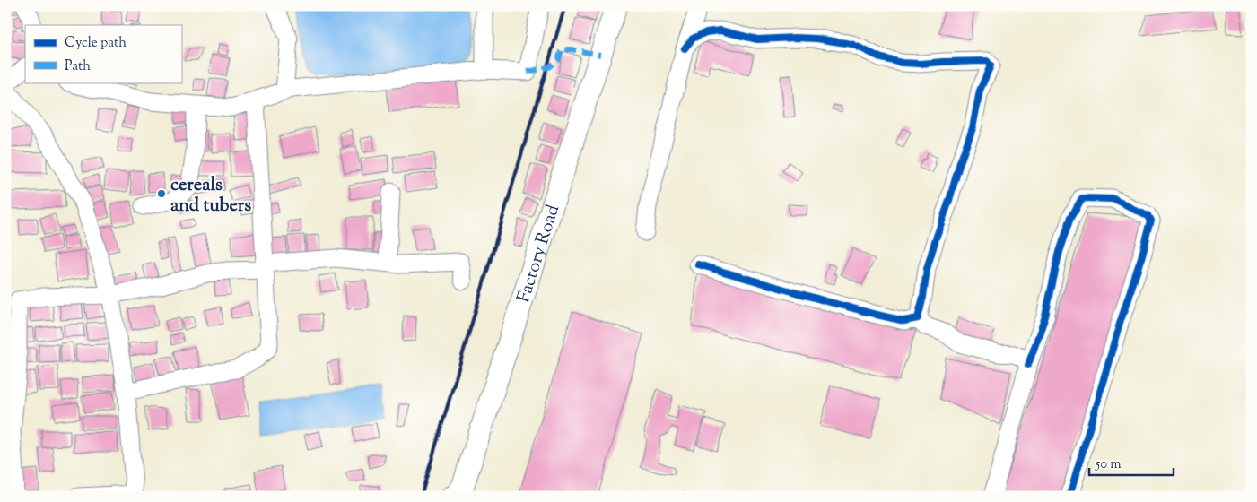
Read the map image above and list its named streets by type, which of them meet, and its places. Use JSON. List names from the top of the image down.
{
  "streets": {
    "main road": ["Factory Road"]
  },
  "places": ["cereals and tubers"],
  "legend": ["Cycle path", "Path"],
  "scale_bar": "50 m"
}
